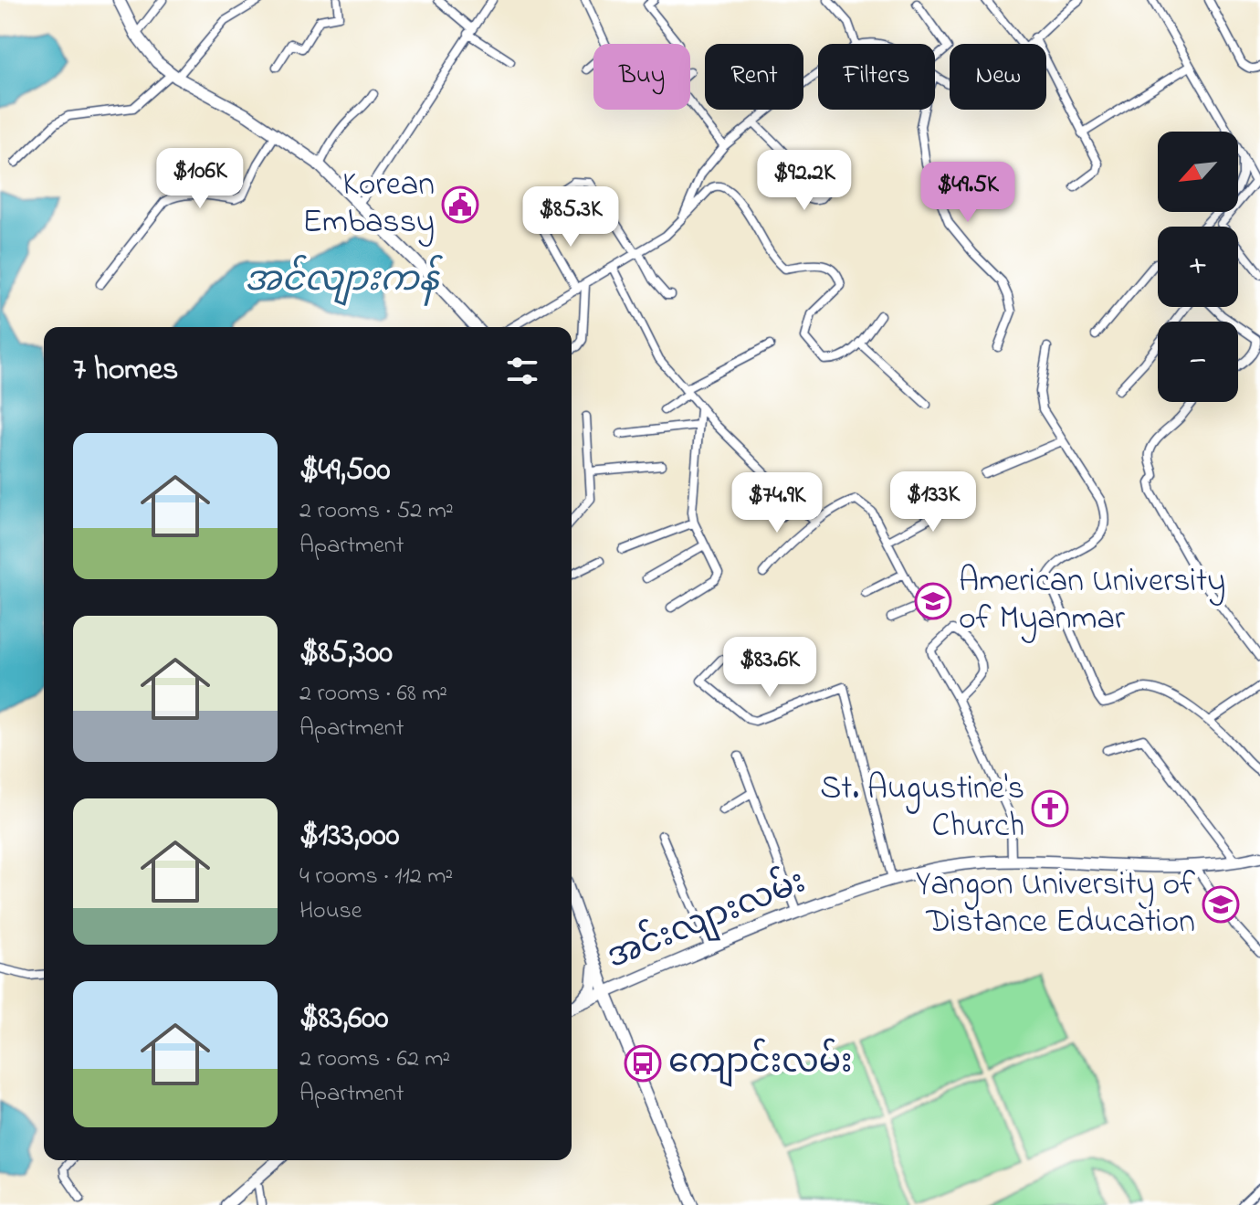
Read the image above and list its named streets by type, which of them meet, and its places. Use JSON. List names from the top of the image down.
{
  "streets": {
    "main road": ["အင်းလျားလမ်း"]
  },
  "water": ["အင်လျားကန်"],
  "places": {
    "public building": ["Korean Embassy"],
    "school or university": ["American University of Myanmar", "Yangon University of Distance Education"],
    "church": ["St. Augustine's Church"],
    "bus stop": ["ကျောင်းလမ်း"]
  },
  "north": "bottom left",
  "page": {
    "chip": [
      "Buy",
      "Rent",
      "Filters",
      "New"
    ],
    "map_buttons": ["+", "−"],
    "price": [
      "$106K",
      "$92.2K",
      "$49.5K",
      "$85.3K",
      "$133K",
      "$74.9K",
      "$83.6K"
    ],
    "heading": "7 homes",
    "list": [
      {
        "name": "$49,500",
        "note": "2 rooms · 52 m² · Apartment"
      },
      {
        "name": "$85,300",
        "note": "2 rooms · 68 m² · Apartment"
      },
      {
        "name": "$133,000",
        "note": "4 rooms · 112 m² · House"
      },
      {
        "name": "$83,600",
        "note": "2 rooms · 62 m² · Apartment"
      }
    ]
  }
}
